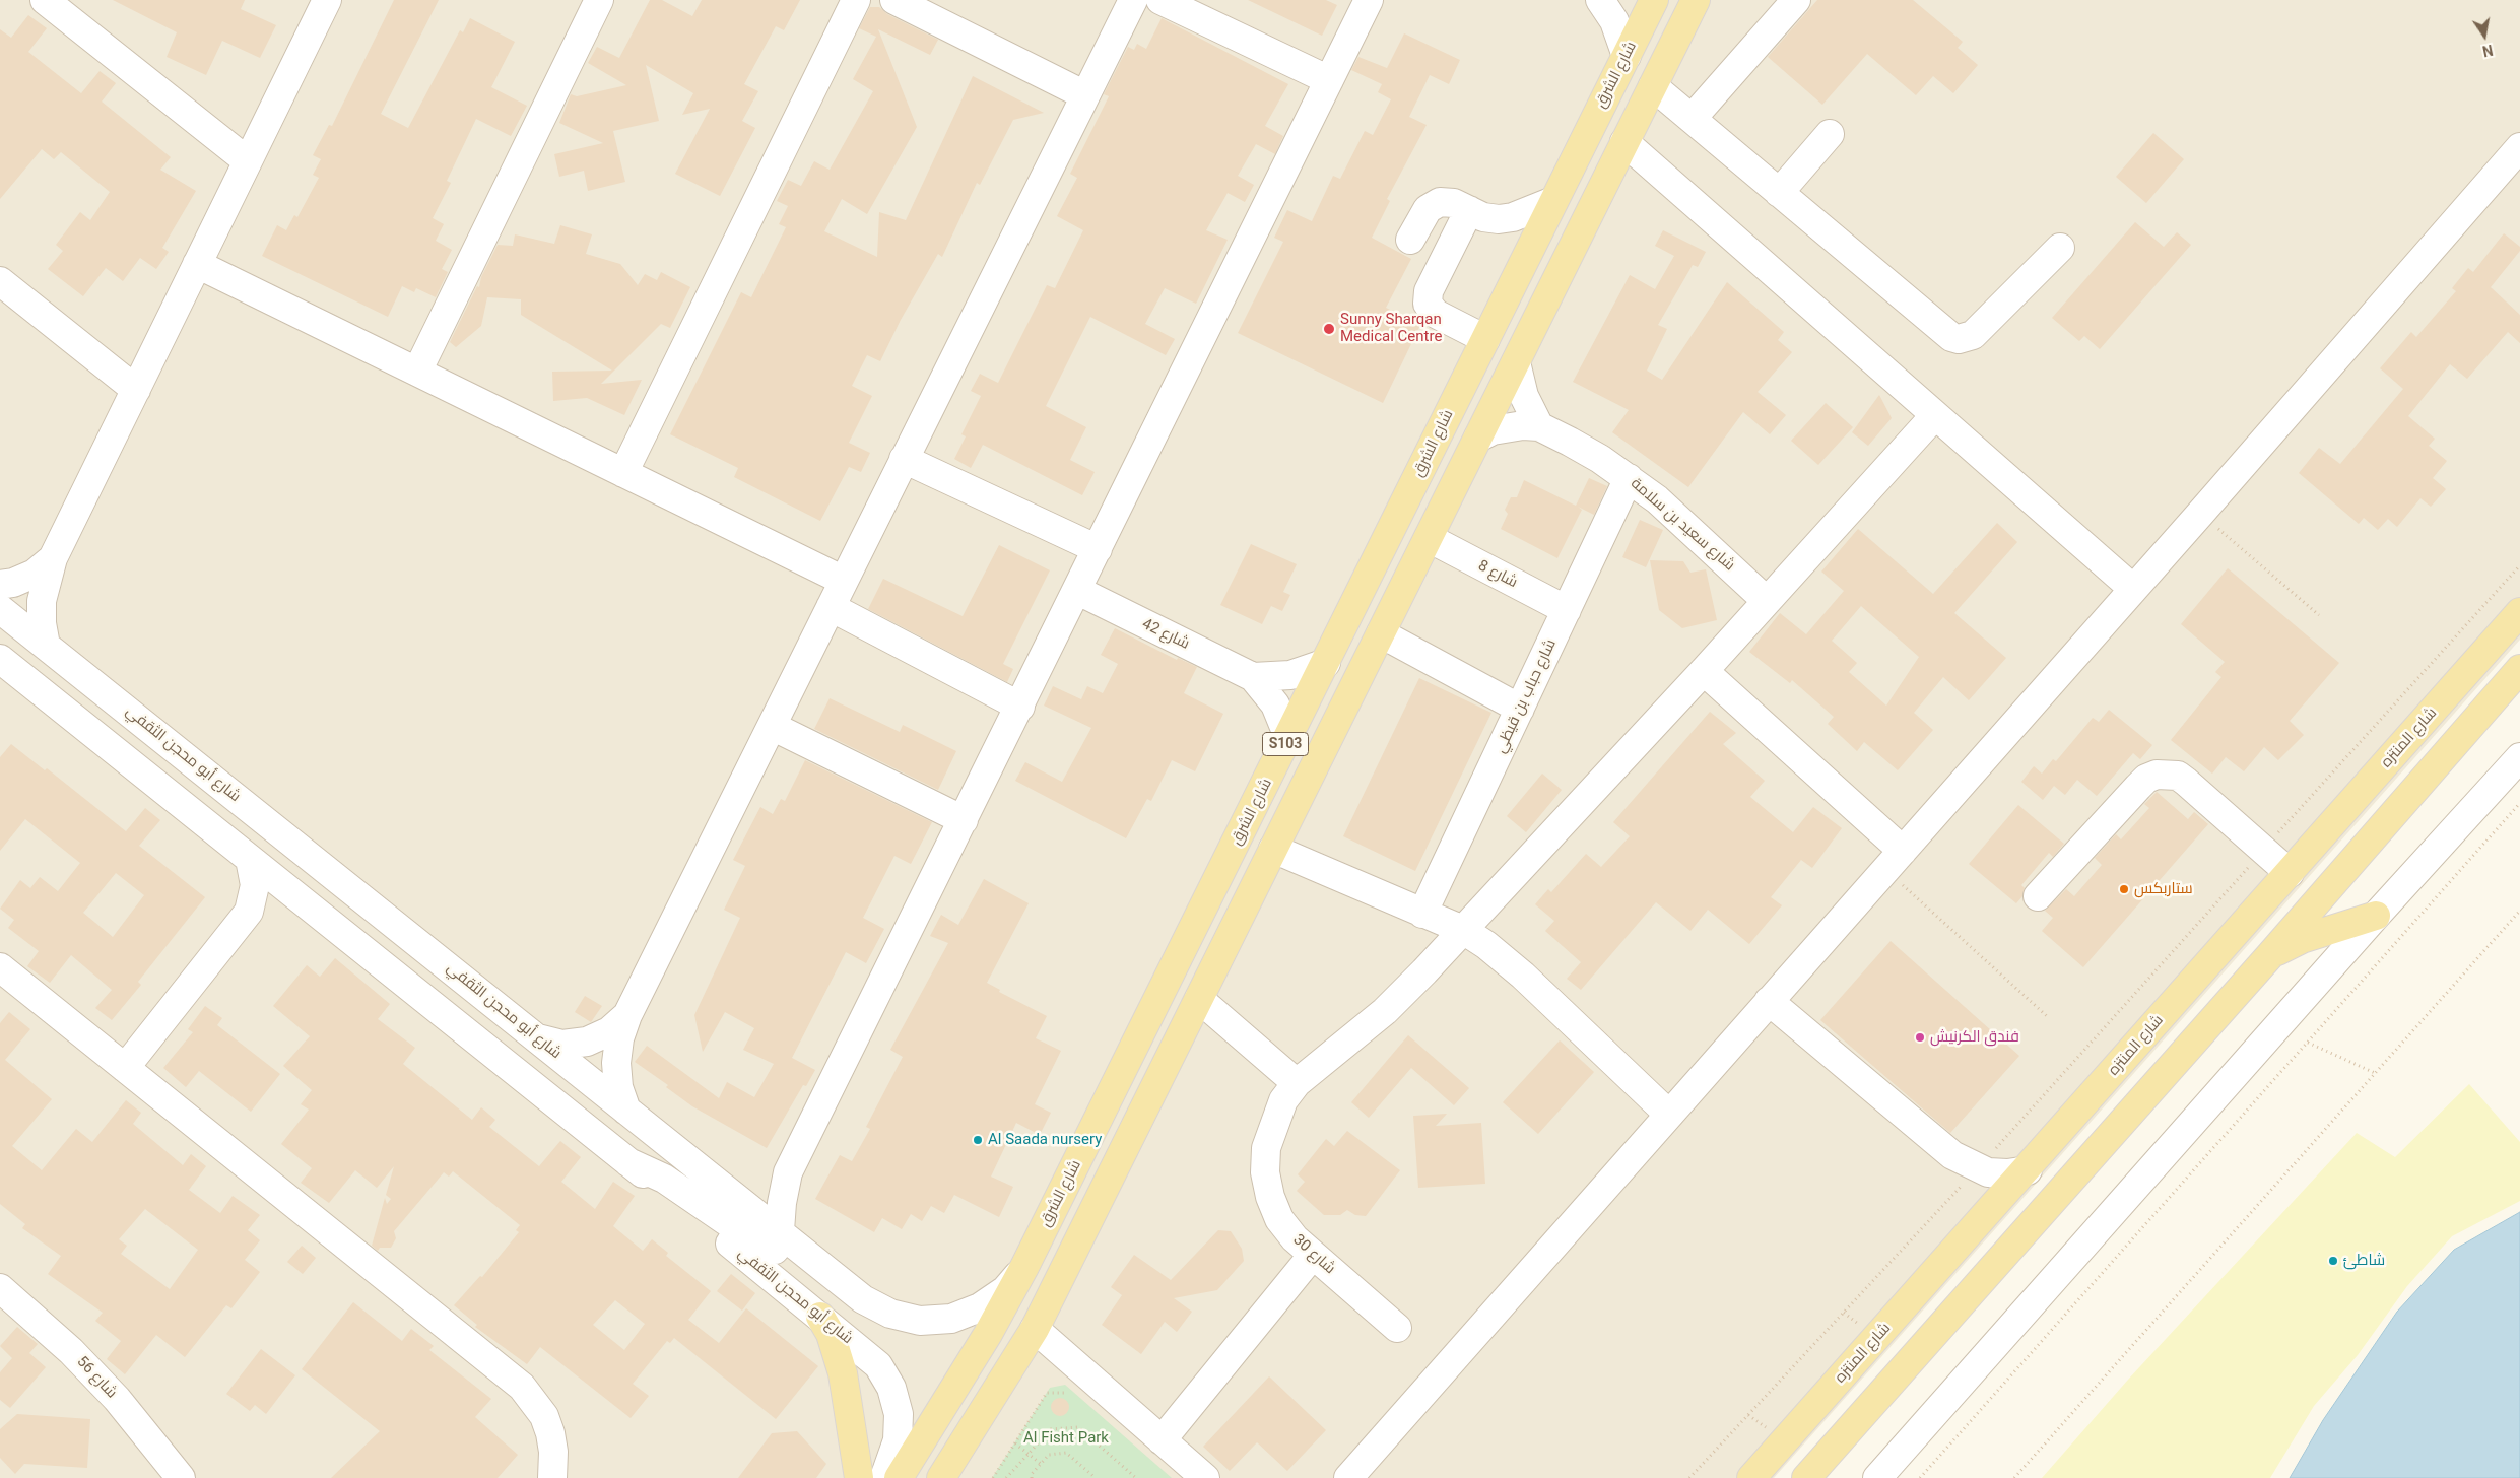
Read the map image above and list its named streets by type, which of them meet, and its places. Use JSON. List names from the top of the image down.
{
  "streets": {
    "main road": ["شارع الشرق", "شارع المنتزه", "S103"],
    "street": [
      "شارع سعيد بن سلامة",
      "شارع 8",
      "شارع 42",
      "شارع حباب بن قيظي",
      "شارع أبو محجن الثقفي",
      "شارع 30",
      "شارع 56"
    ]
  },
  "crossings": [
    ["شارع الشرق", "شارع 42"],
    ["شارع الشرق", "شارع أبو محجن الثقفي"],
    ["شارع سعيد بن سلامة", "شارع حباب بن قيظي"],
    ["شارع سعيد بن سلامة", "S103"],
    ["شارع سعيد بن سلامة", "شارع 30"],
    ["شارع 8", "شارع حباب بن قيظي"],
    ["شارع 8", "S103"]
  ],
  "parks": ["Al Fisht Park"],
  "places": [
    "Sunny Sharqan Medical Centre",
    "ستاربكس",
    "فندق الكرنيش",
    "Al Saada nursery",
    "شاطئ"
  ],
  "north": "bottom"
}
